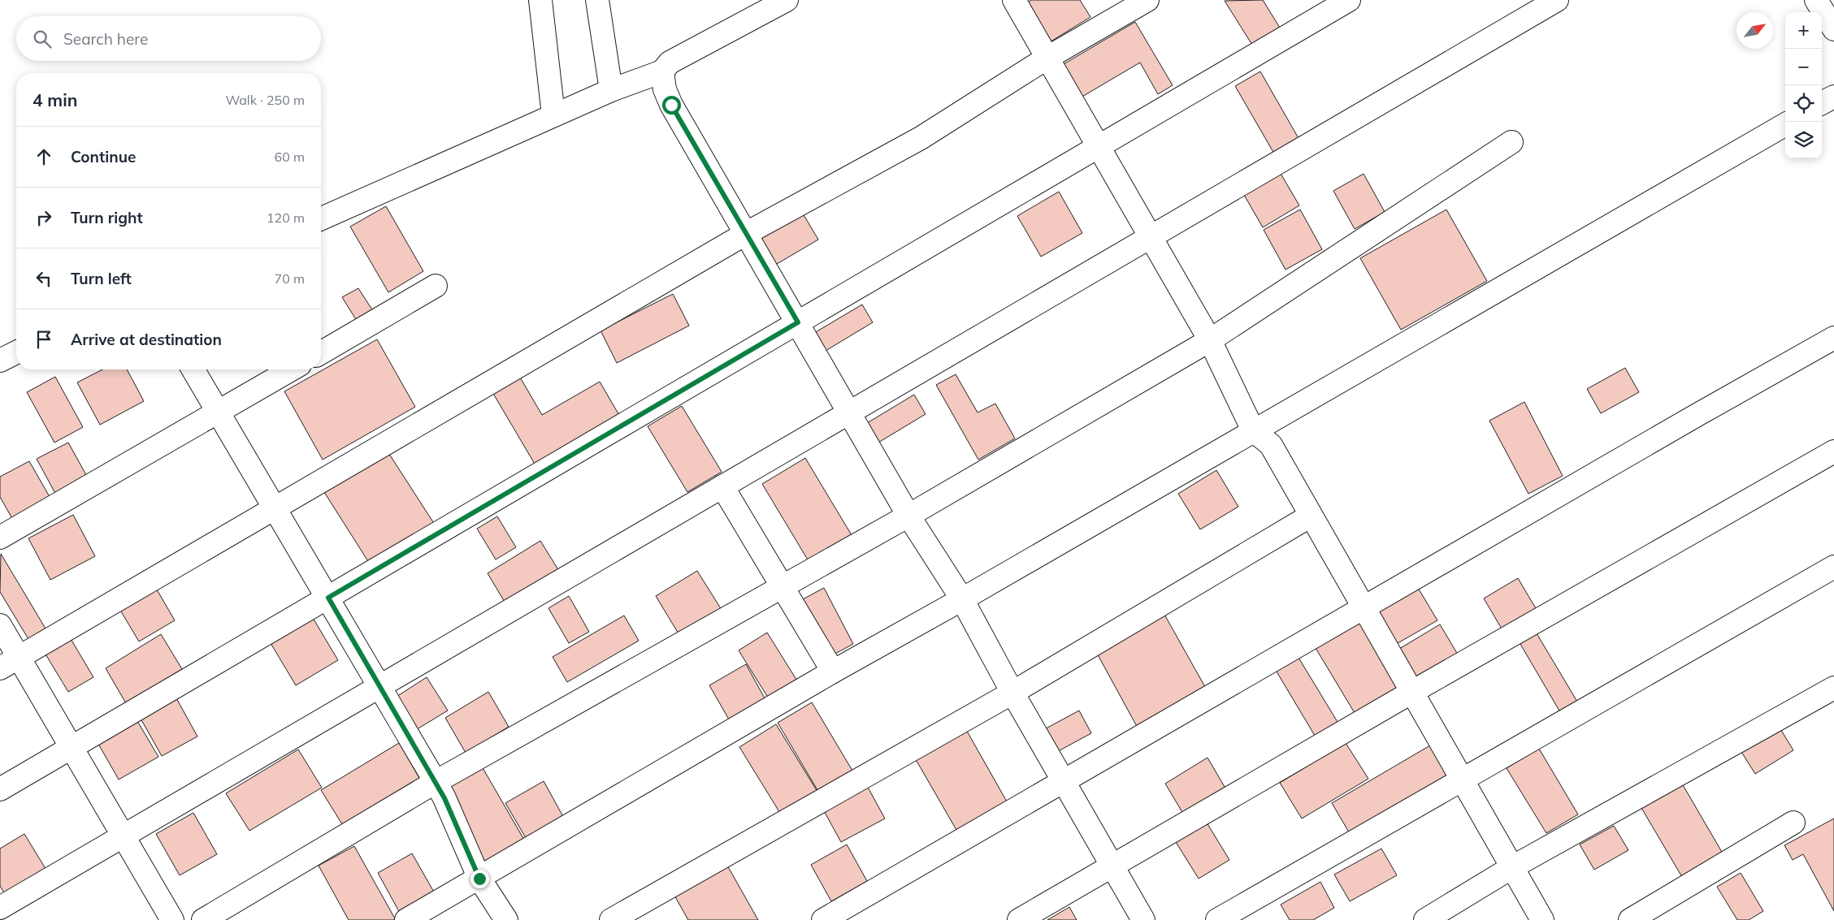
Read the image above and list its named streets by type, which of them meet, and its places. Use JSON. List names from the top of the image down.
{
  "north": "top right",
  "page": {
    "map_buttons": ["+", "−"],
    "search": "Search here",
    "heading": ["4 min", "Walk · 250 m"],
    "list": [
      ["Continue", "60 m"],
      ["Turn right", "120 m"],
      ["Turn left", "70 m"],
      "Arrive at destination"
    ]
  }
}
